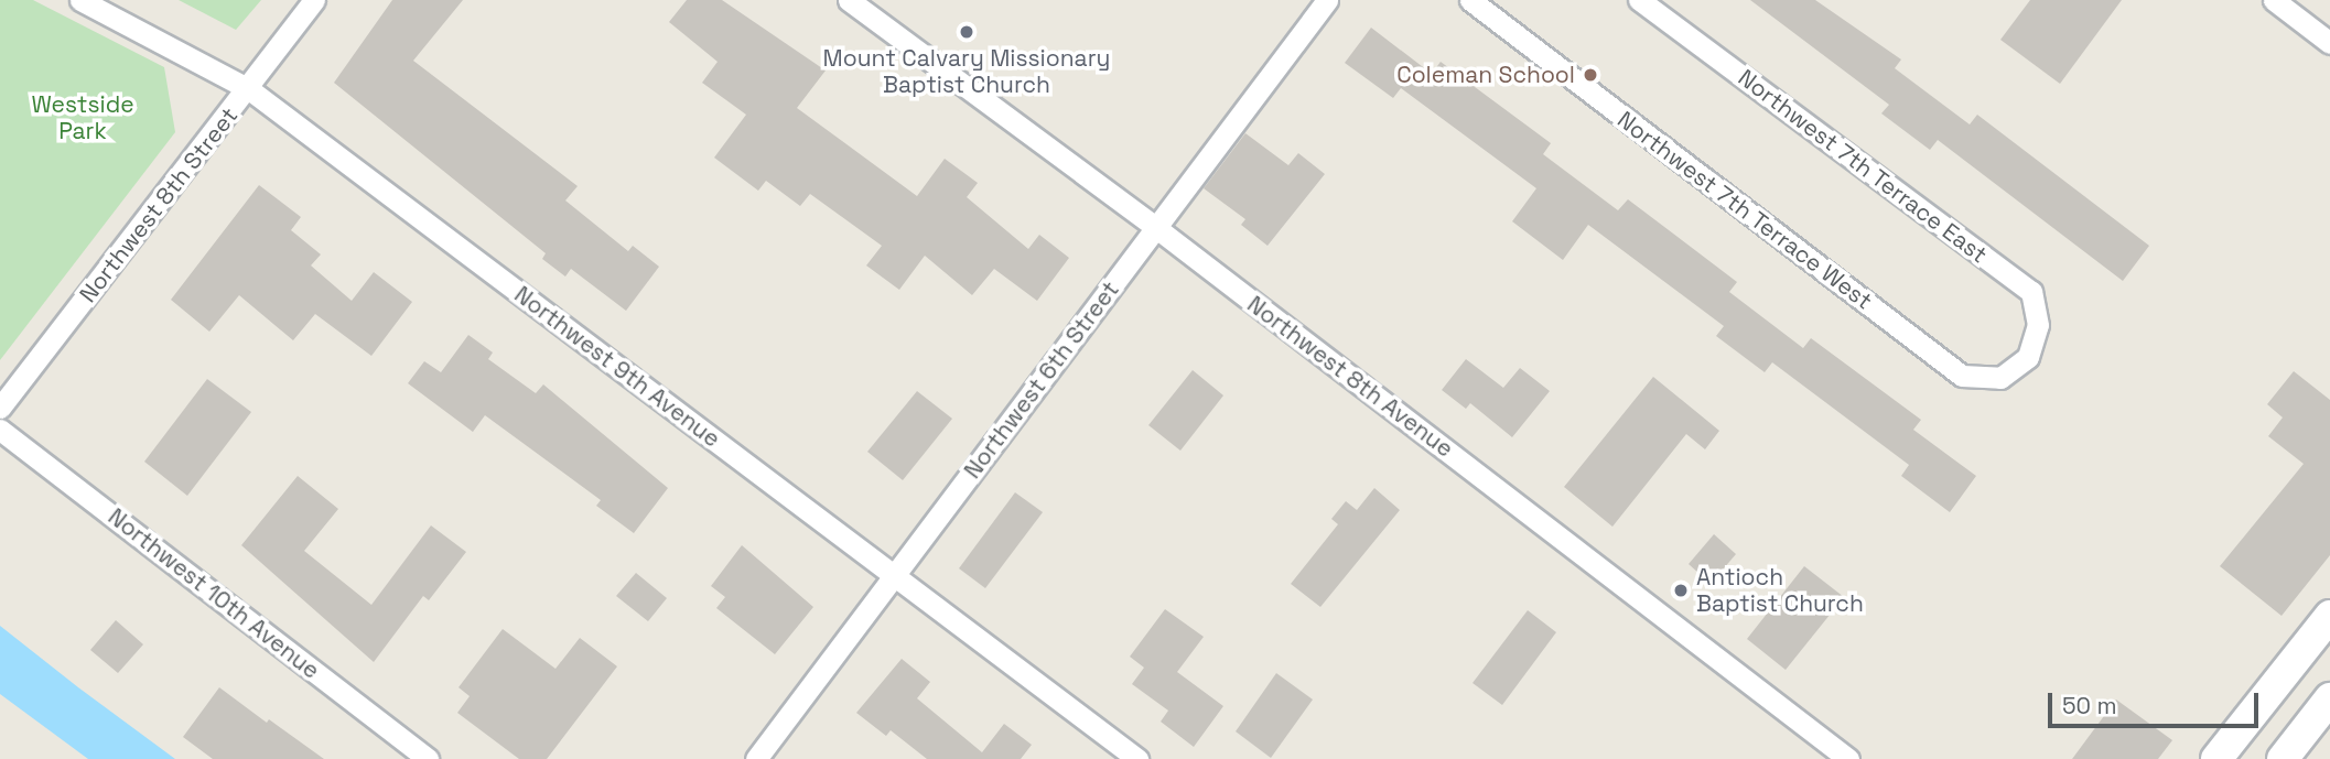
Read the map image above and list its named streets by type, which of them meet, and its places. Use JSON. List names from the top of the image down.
{
  "streets": {
    "street": [
      "Northwest 7th Terrace East",
      "Northwest 8th Street",
      "Northwest 7th Terrace West",
      "Northwest 9th Avenue",
      "Northwest 8th Avenue",
      "Northwest 6th Street",
      "Northwest 10th Avenue"
    ]
  },
  "crossings": [
    ["Northwest 7th Terrace East", "Northwest 7th Terrace West"],
    ["Northwest 8th Street", "Northwest 9th Avenue"],
    ["Northwest 9th Avenue", "Northwest 6th Street"],
    ["Northwest 8th Avenue", "Northwest 6th Street"]
  ],
  "parks": ["Westside Park"],
  "places": ["Mount Calvary Missionary Baptist Church", "Coleman School", "Antioch Baptist Church"],
  "scale_bar": "50 m"
}
